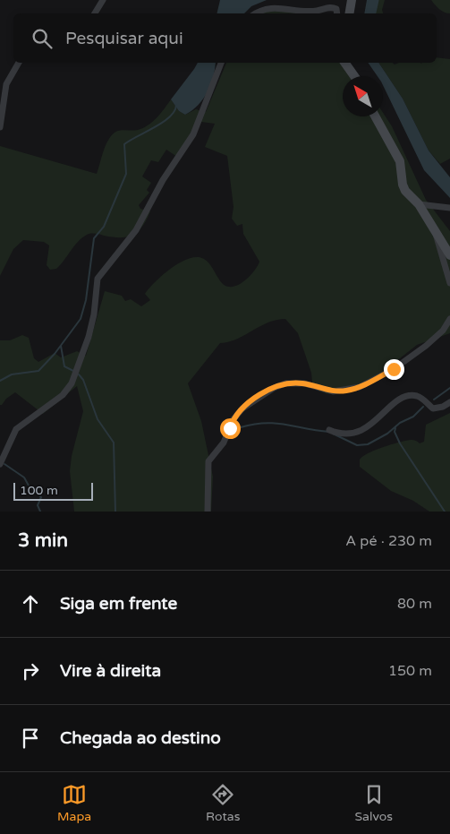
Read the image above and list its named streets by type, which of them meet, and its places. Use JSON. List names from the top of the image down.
{
  "scale_bar": "100 m",
  "north": "top left",
  "page": {
    "search": "Pesquisar aqui",
    "scale": "100 m",
    "heading": ["3 min", "A pé · 230 m"],
    "list": [
      ["Siga em frente", "80 m"],
      ["Vire à direita", "150 m"],
      "Chegada ao destino"
    ],
    "nav": ["Mapa", "Rotas", "Salvos"]
  }
}
